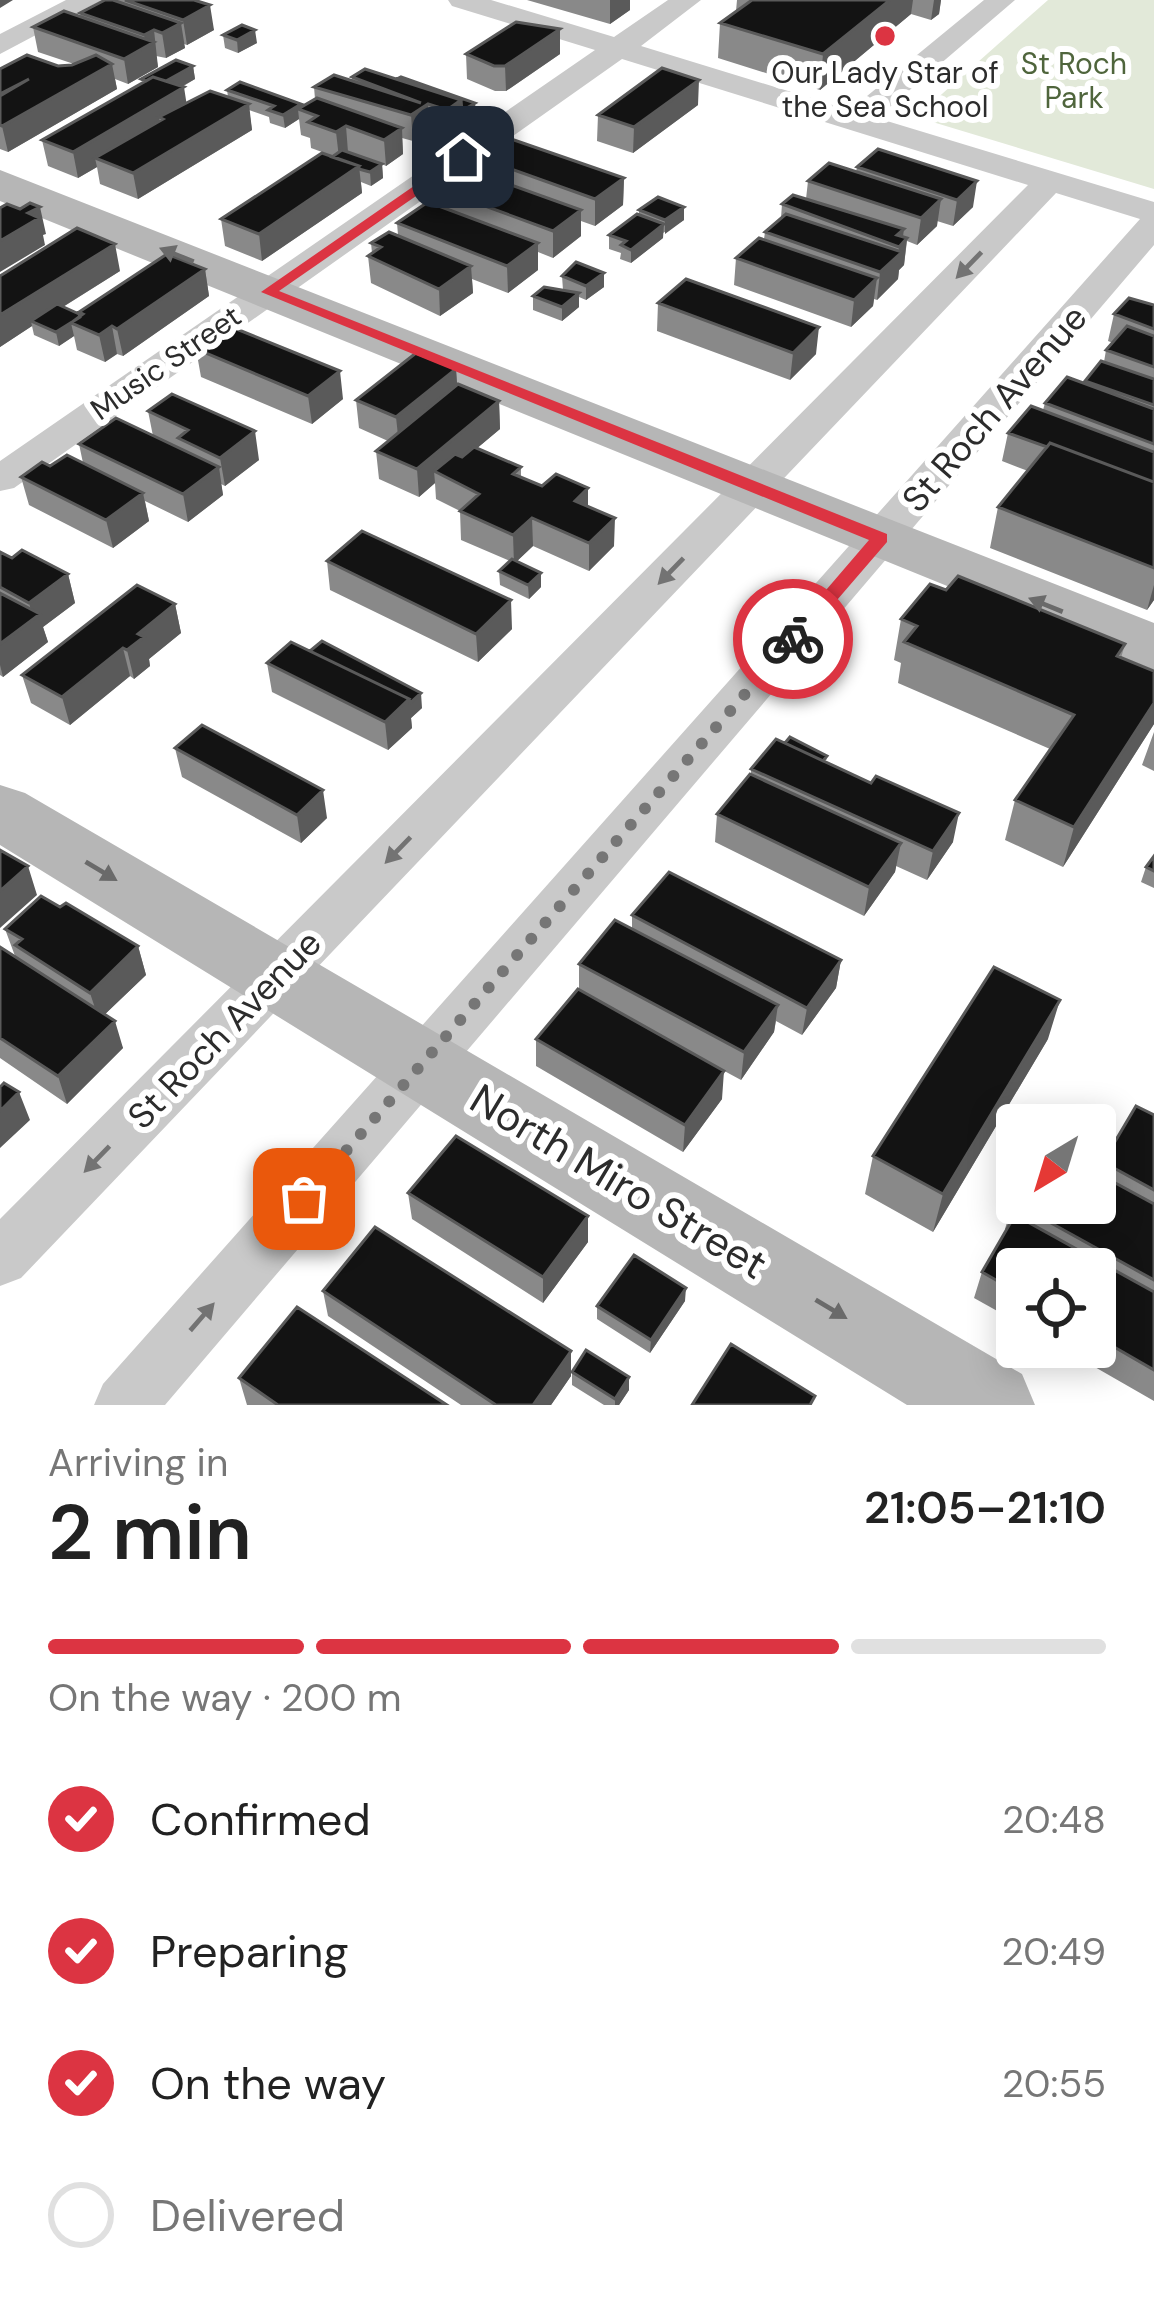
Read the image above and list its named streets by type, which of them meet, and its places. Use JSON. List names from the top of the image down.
{
  "streets": {
    "street": ["Music Street", "St Roch Avenue", "North Miro Street"]
  },
  "crossings": [
    ["St Roch Avenue", "North Miro Street"]
  ],
  "one_way": ["North Miro Street"],
  "parks": ["St Roch Park"],
  "places": ["Our Lady Star of the Sea School"],
  "north": "bottom left",
  "page": {
    "heading": ["2 min", "Arriving in", "21:05–21:10"],
    "bar": "On the way · 200 m",
    "list": [
      ["Confirmed", "20:48"],
      ["Preparing", "20:49"],
      ["On the way", "20:55"],
      "Delivered"
    ]
  }
}
